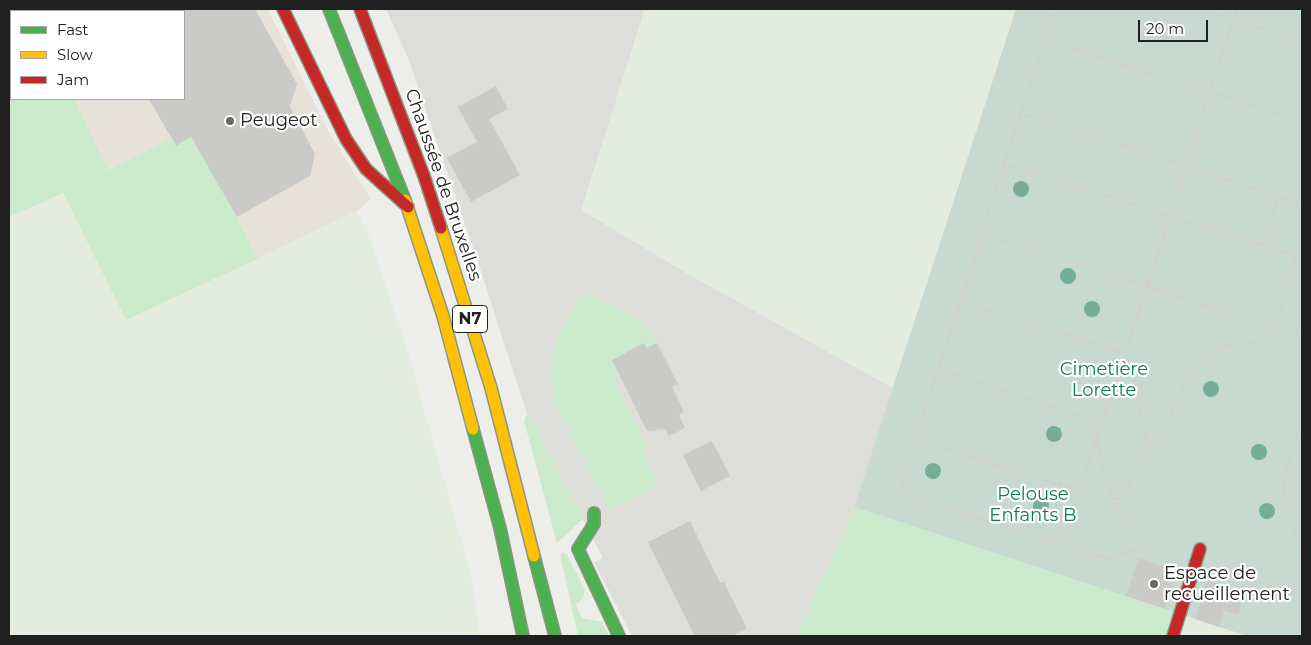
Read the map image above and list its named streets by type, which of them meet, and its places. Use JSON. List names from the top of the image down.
{
  "streets": {
    "main road": ["Chaussée de Bruxelles", "N7"]
  },
  "parks": ["Cimetière Lorette", "Pelouse Enfants B"],
  "places": ["Peugeot", "Espace de recueillement"],
  "legend": ["Fast", "Slow", "Jam"],
  "scale_bar": "20 m"
}
